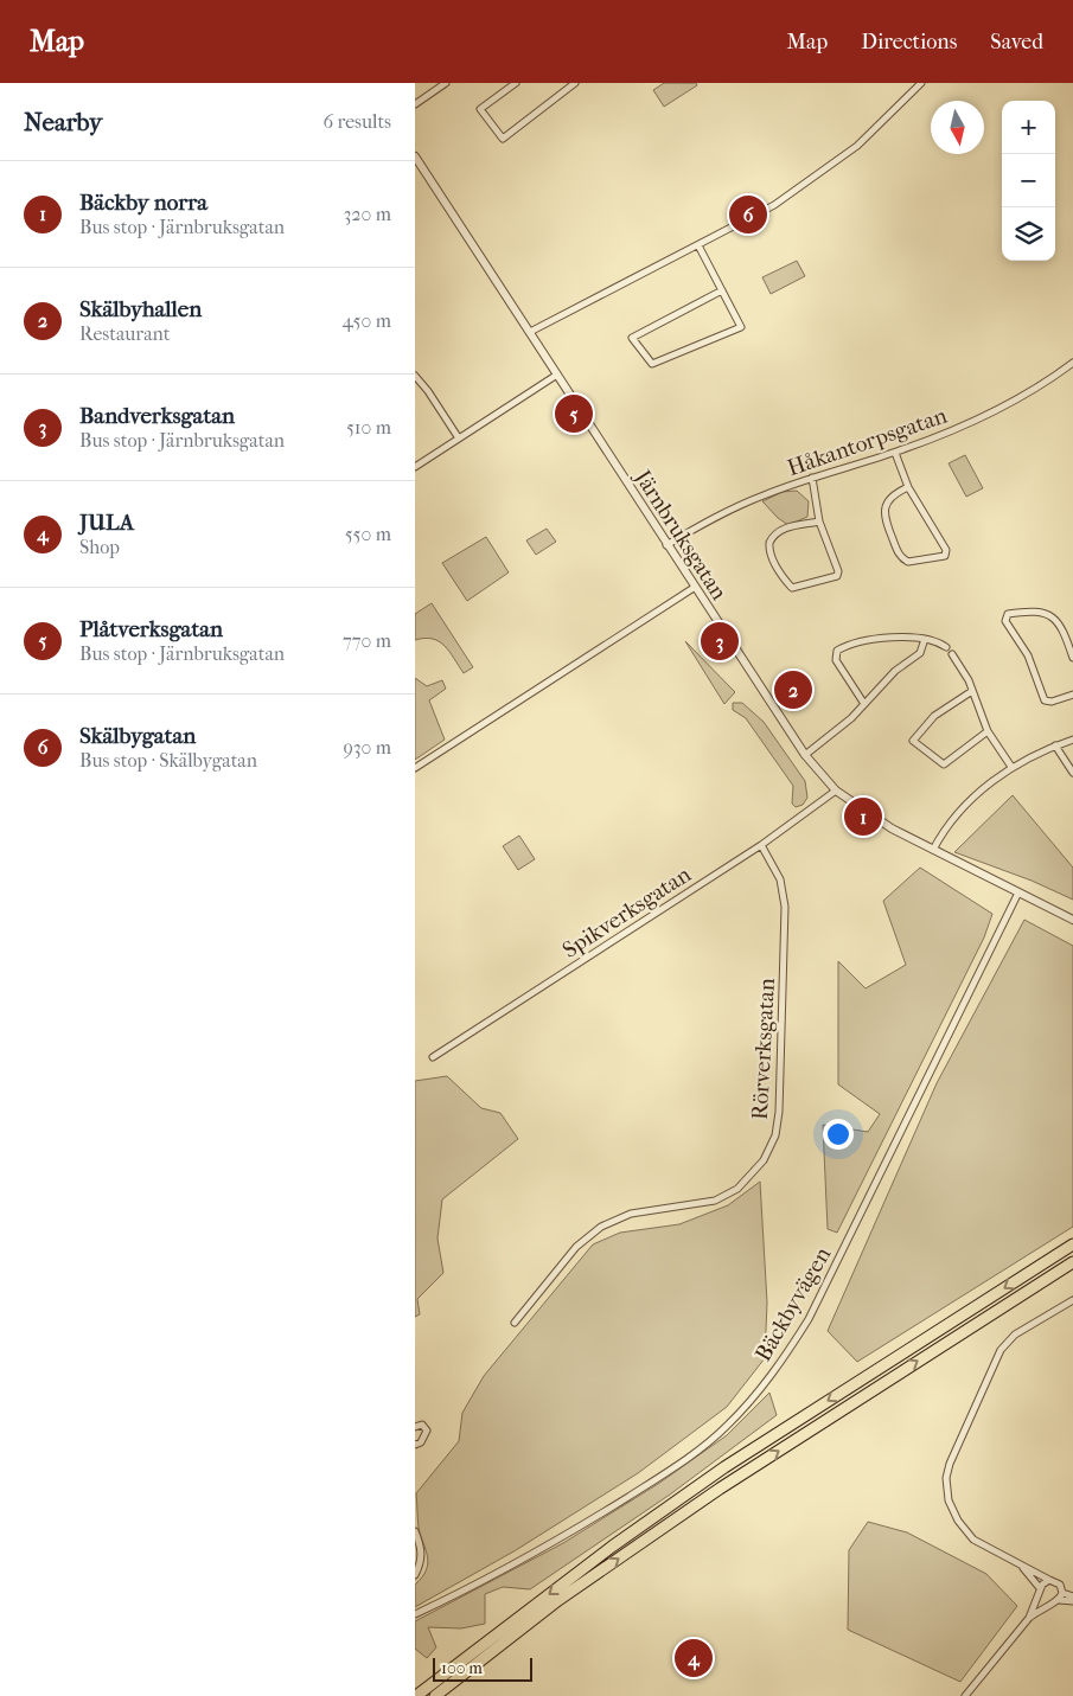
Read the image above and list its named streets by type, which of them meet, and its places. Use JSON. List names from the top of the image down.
{
  "streets": {
    "street": [
      "Håkantorpsgatan",
      "Järnbruksgatan",
      "Spikverksgatan",
      "Rörverksgatan",
      "Bäckbyvägen"
    ]
  },
  "crossings": [
    ["Håkantorpsgatan", "Järnbruksgatan"],
    ["Järnbruksgatan", "Spikverksgatan"],
    ["Järnbruksgatan", "Bäckbyvägen"],
    ["Spikverksgatan", "Rörverksgatan"]
  ],
  "scale_bar": "100 m",
  "north": "bottom",
  "page": {
    "header": "Map",
    "nav": ["Map", "Directions", "Saved"],
    "heading": ["Nearby", "6 results"],
    "map_buttons": ["+", "−"],
    "list": [
      {
        "mark": "1",
        "name": "Bäckby norra",
        "note": "Bus stop · Järnbruksgatan",
        "value": "320 m"
      },
      {
        "mark": "2",
        "name": "Skälbyhallen",
        "note": "Restaurant",
        "value": "450 m"
      },
      {
        "mark": "3",
        "name": "Bandverksgatan",
        "note": "Bus stop · Järnbruksgatan",
        "value": "510 m"
      },
      {
        "mark": "4",
        "name": "JULA",
        "note": "Shop",
        "value": "550 m"
      },
      {
        "mark": "5",
        "name": "Plåtverksgatan",
        "note": "Bus stop · Järnbruksgatan",
        "value": "770 m"
      },
      {
        "mark": "6",
        "name": "Skälbygatan",
        "note": "Bus stop · Skälbygatan",
        "value": "930 m"
      }
    ],
    "pins": [
      "6",
      "5",
      "3",
      "2",
      "1",
      "4"
    ],
    "scale": "100 m"
  }
}
